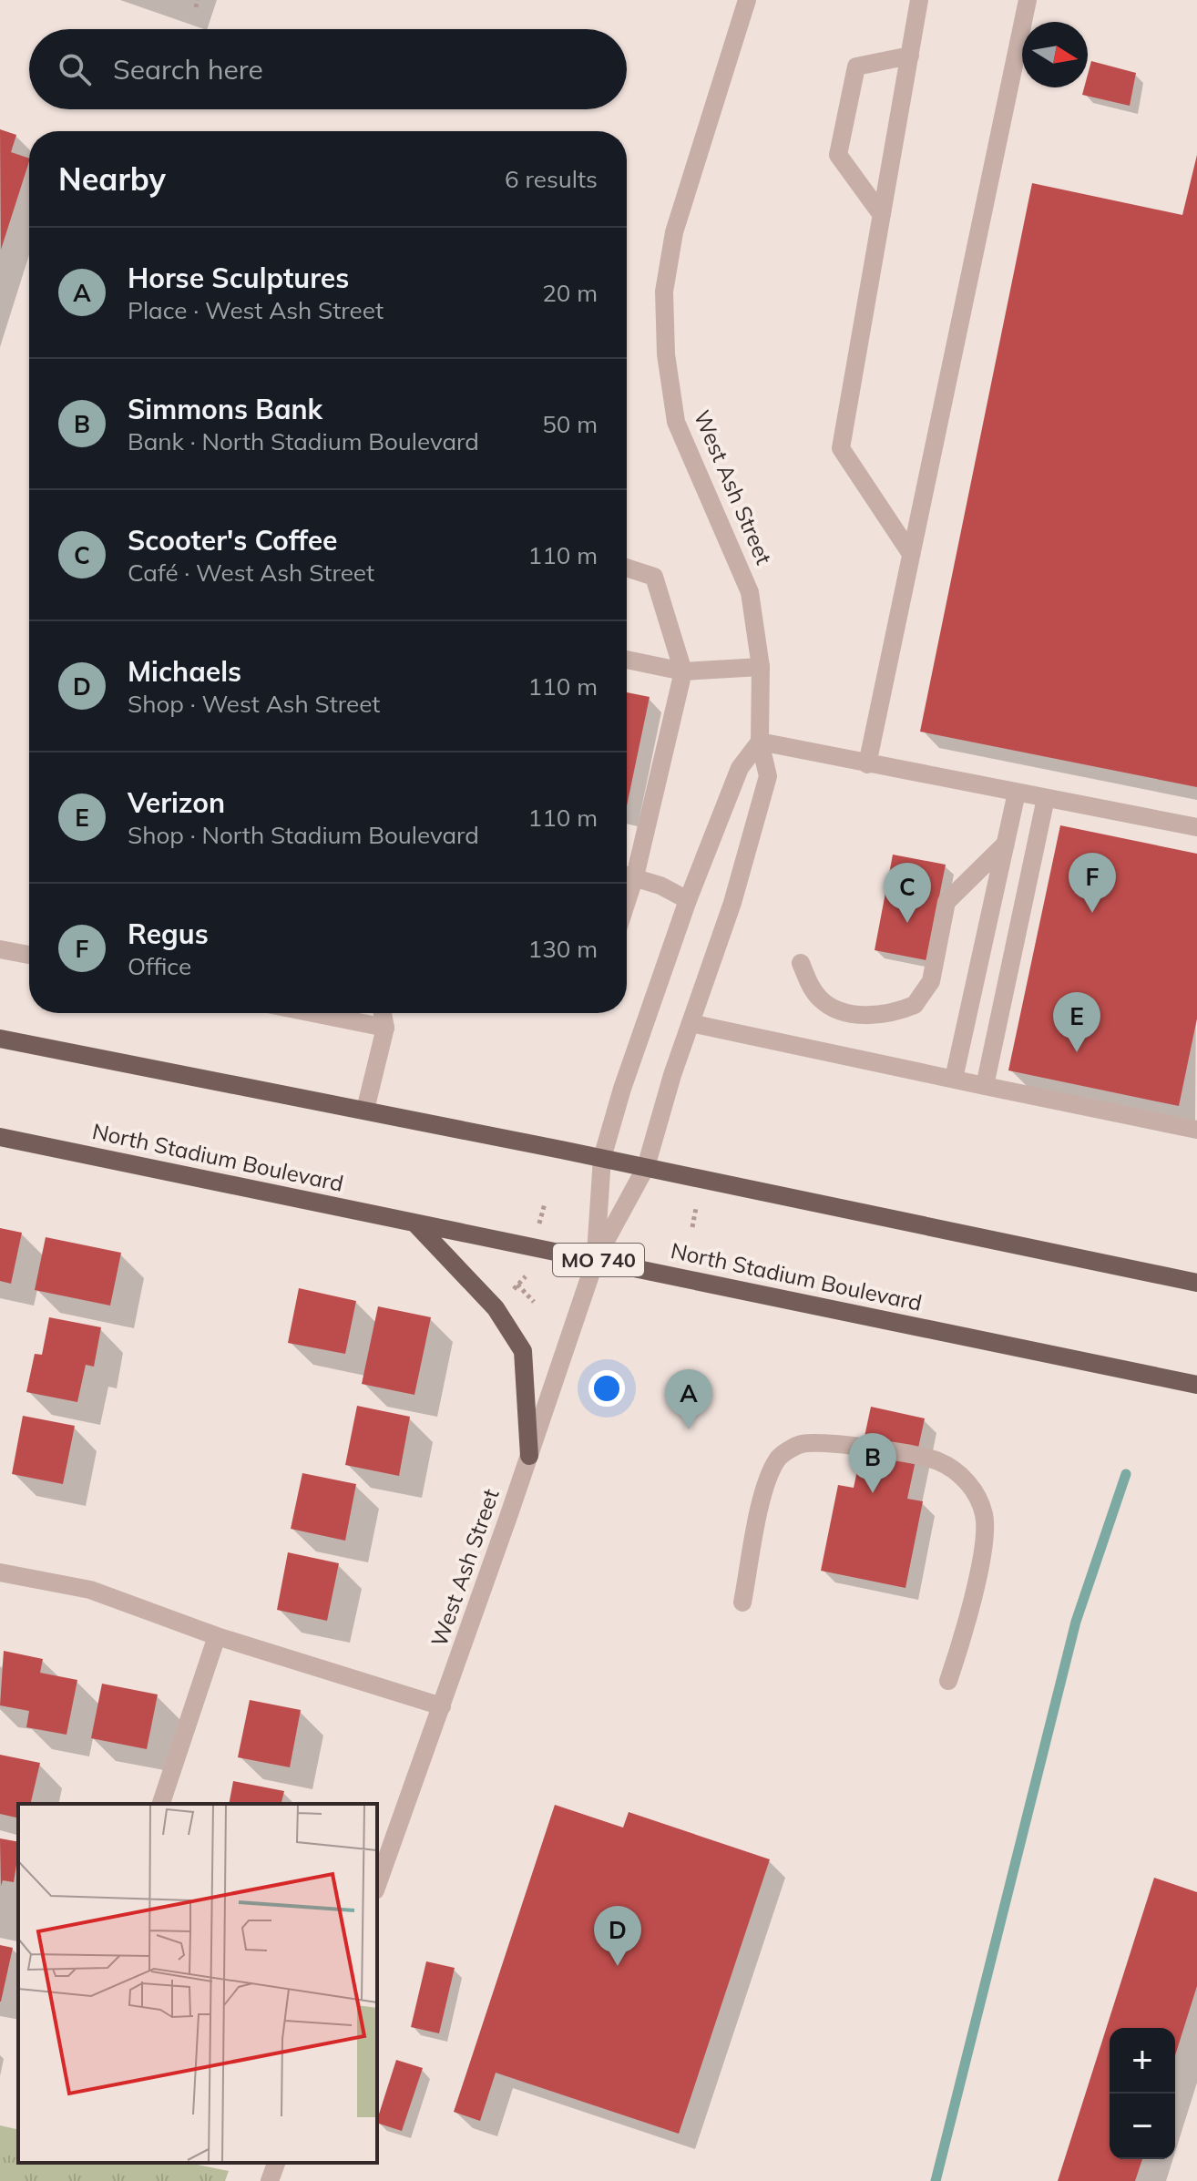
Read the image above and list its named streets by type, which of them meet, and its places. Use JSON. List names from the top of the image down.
{
  "streets": {
    "main road": ["North Stadium Boulevard", "MO 740"],
    "street": ["West Ash Street"]
  },
  "crossings": [
    ["West Ash Street", "North Stadium Boulevard"]
  ],
  "north": "right",
  "page": {
    "search": "Search here",
    "heading": ["Nearby", "6 results"],
    "list": [
      {
        "mark": "A",
        "name": "Horse Sculptures",
        "note": "Place · West Ash Street",
        "value": "20 m"
      },
      {
        "mark": "B",
        "name": "Simmons Bank",
        "note": "Bank · North Stadium Boulevard",
        "value": "50 m"
      },
      {
        "mark": "C",
        "name": "Scooter's Coffee",
        "note": "Café · West Ash Street",
        "value": "110 m"
      },
      {
        "mark": "D",
        "name": "Michaels",
        "note": "Shop · West Ash Street",
        "value": "110 m"
      },
      {
        "mark": "E",
        "name": "Verizon",
        "note": "Shop · North Stadium Boulevard",
        "value": "110 m"
      },
      {
        "mark": "F",
        "name": "Regus",
        "note": "Office",
        "value": "130 m"
      }
    ],
    "pins": [
      "F",
      "C",
      "E",
      "A",
      "B",
      "D"
    ],
    "map_buttons": ["+", "−"]
  }
}
